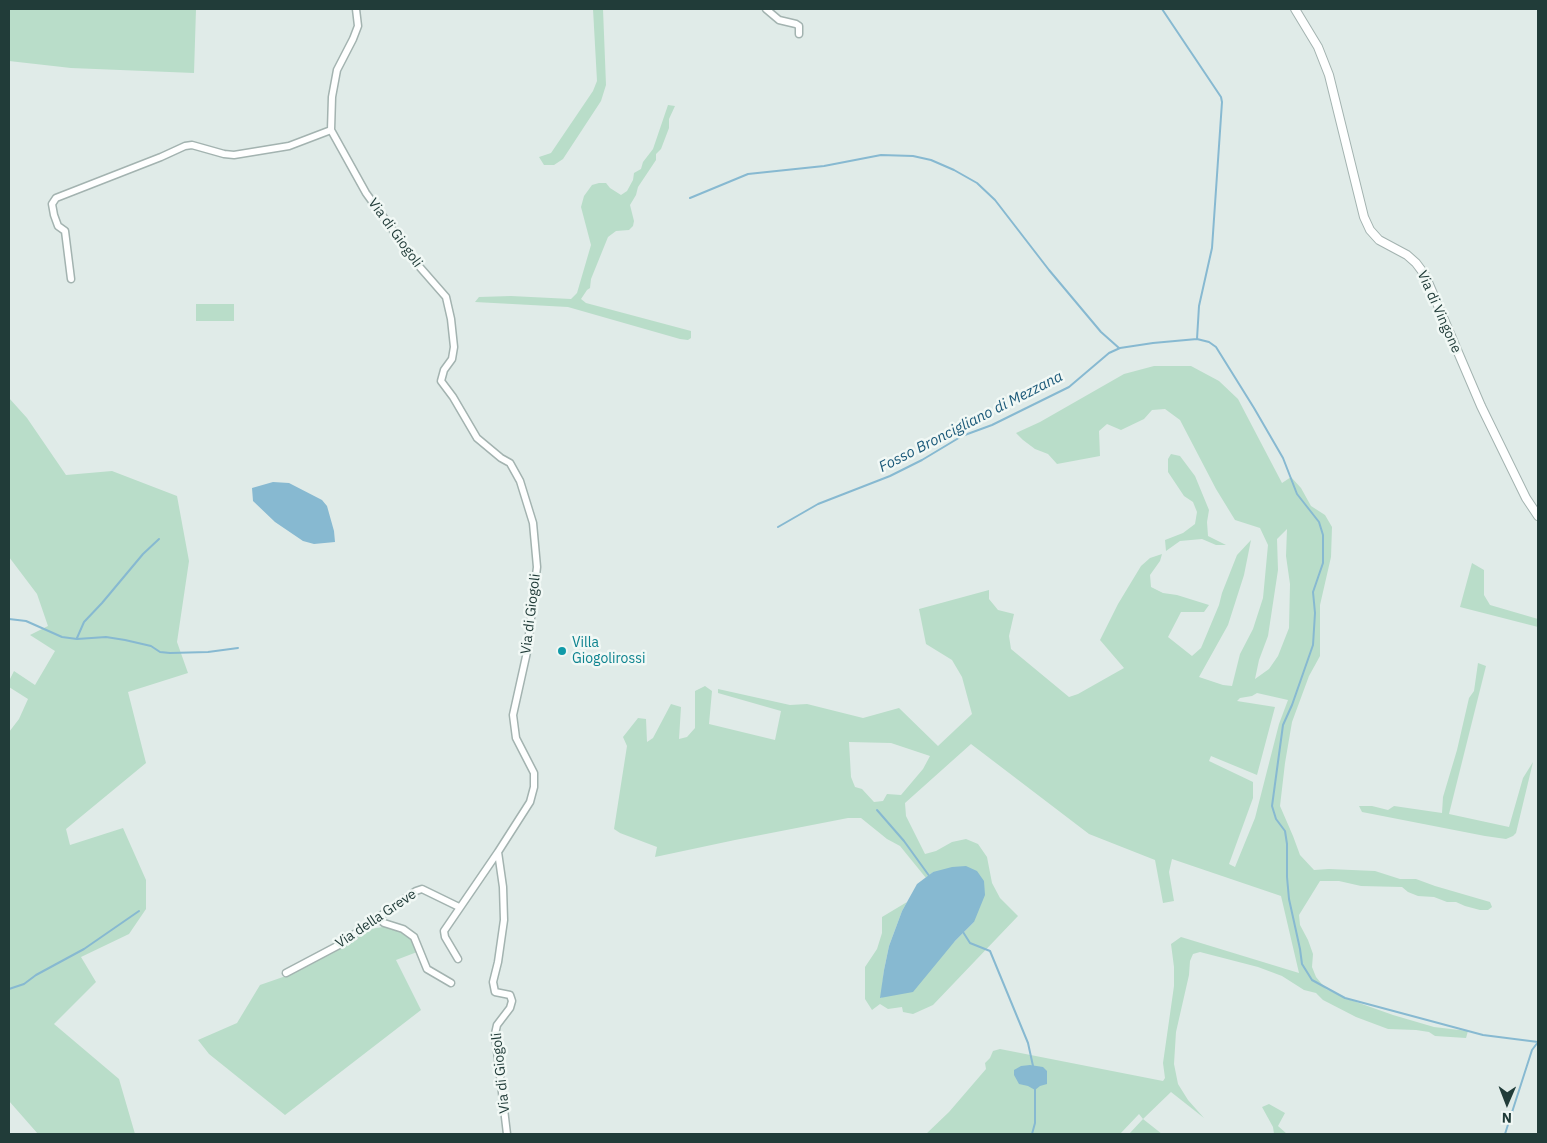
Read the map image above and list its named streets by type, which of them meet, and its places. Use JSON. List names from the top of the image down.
{
  "streets": {
    "street": ["Via di Giogoli", "Via di Vingone", "Via della Greve"]
  },
  "water": ["Fosso Broncigliano di Mezzana"],
  "places": ["Villa Giogolirossi"],
  "north": "bottom"
}
